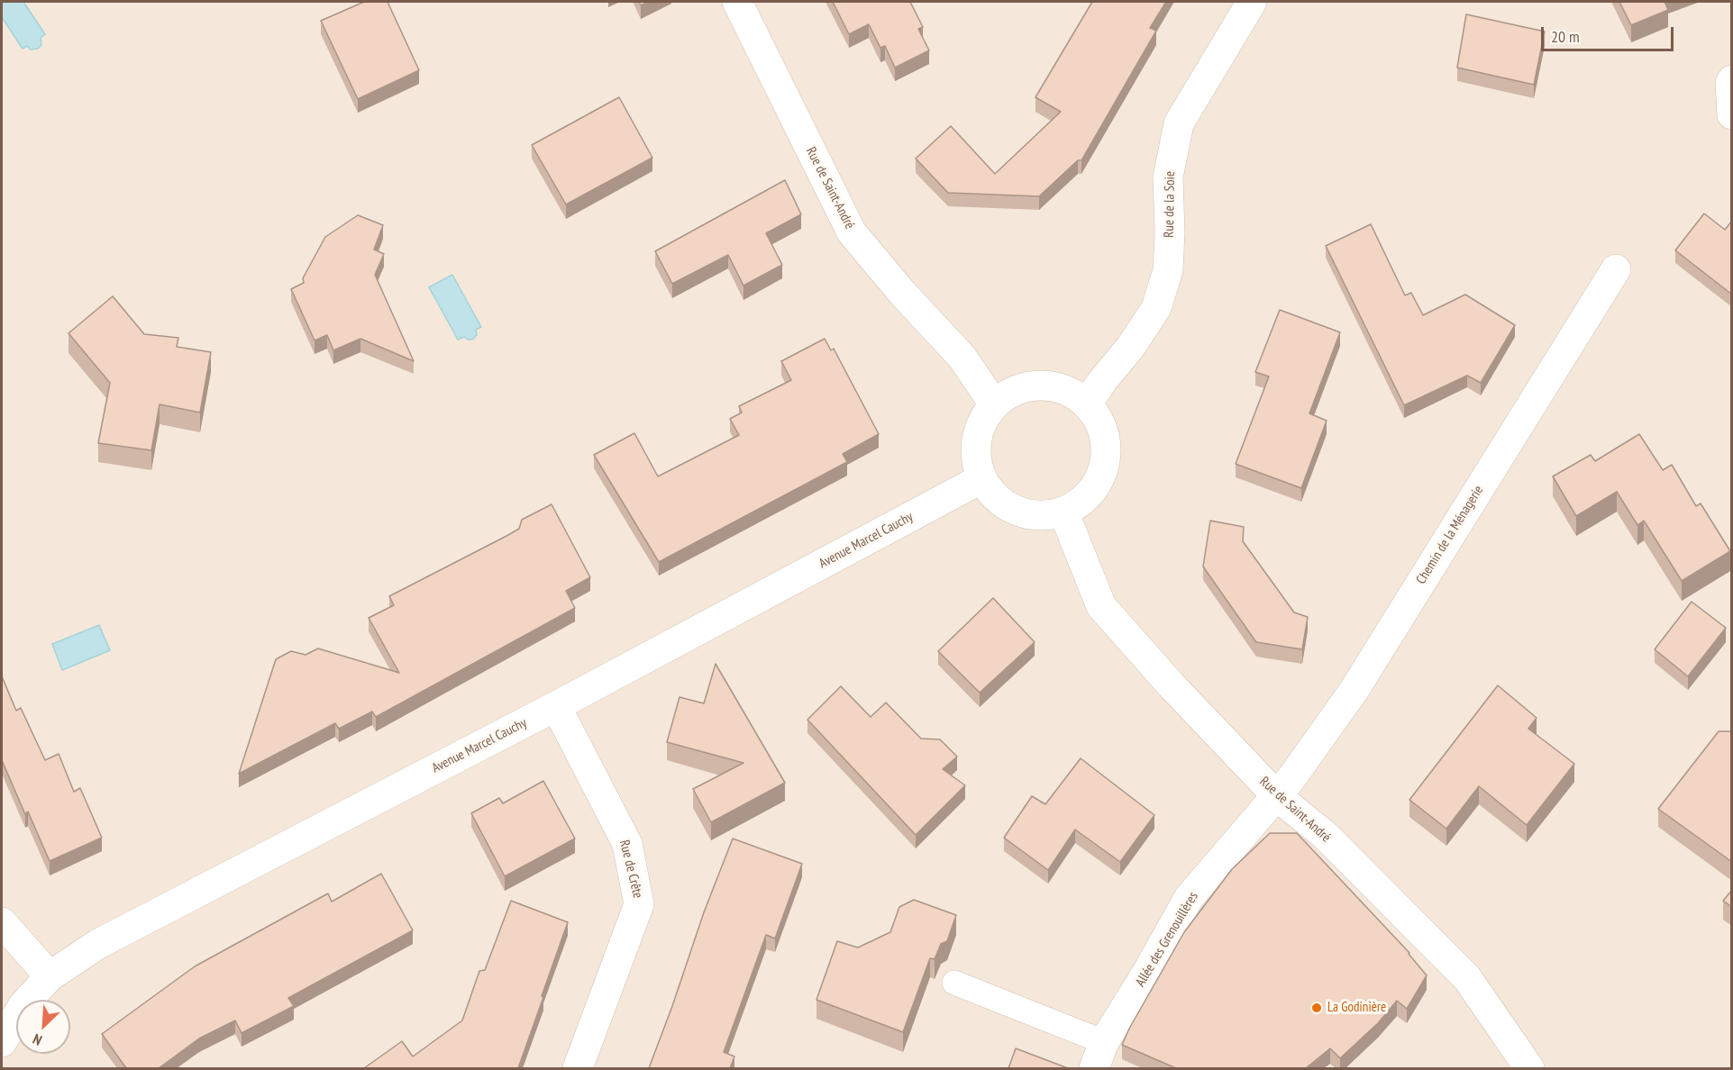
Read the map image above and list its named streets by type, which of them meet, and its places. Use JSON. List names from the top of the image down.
{
  "streets": {
    "street": [
      "Rue de Saint-André",
      "Rue de la Soie",
      "Chemin de la Ménagerie",
      "Avenue Marcel Cauchy",
      "Rue de Crête",
      "Allée des Grenouillères"
    ]
  },
  "crossings": [
    ["Rue de Saint-André", "Rue de la Soie"],
    ["Rue de Saint-André", "Chemin de la Ménagerie"],
    ["Rue de Saint-André", "Avenue Marcel Cauchy"],
    ["Rue de Saint-André", "Allée des Grenouillères"],
    ["Rue de la Soie", "Avenue Marcel Cauchy"],
    ["Chemin de la Ménagerie", "Allée des Grenouillères"],
    ["Avenue Marcel Cauchy", "Rue de Crête"]
  ],
  "places": ["La Godinière"],
  "scale_bar": "20 m",
  "north": "bottom left"
}
